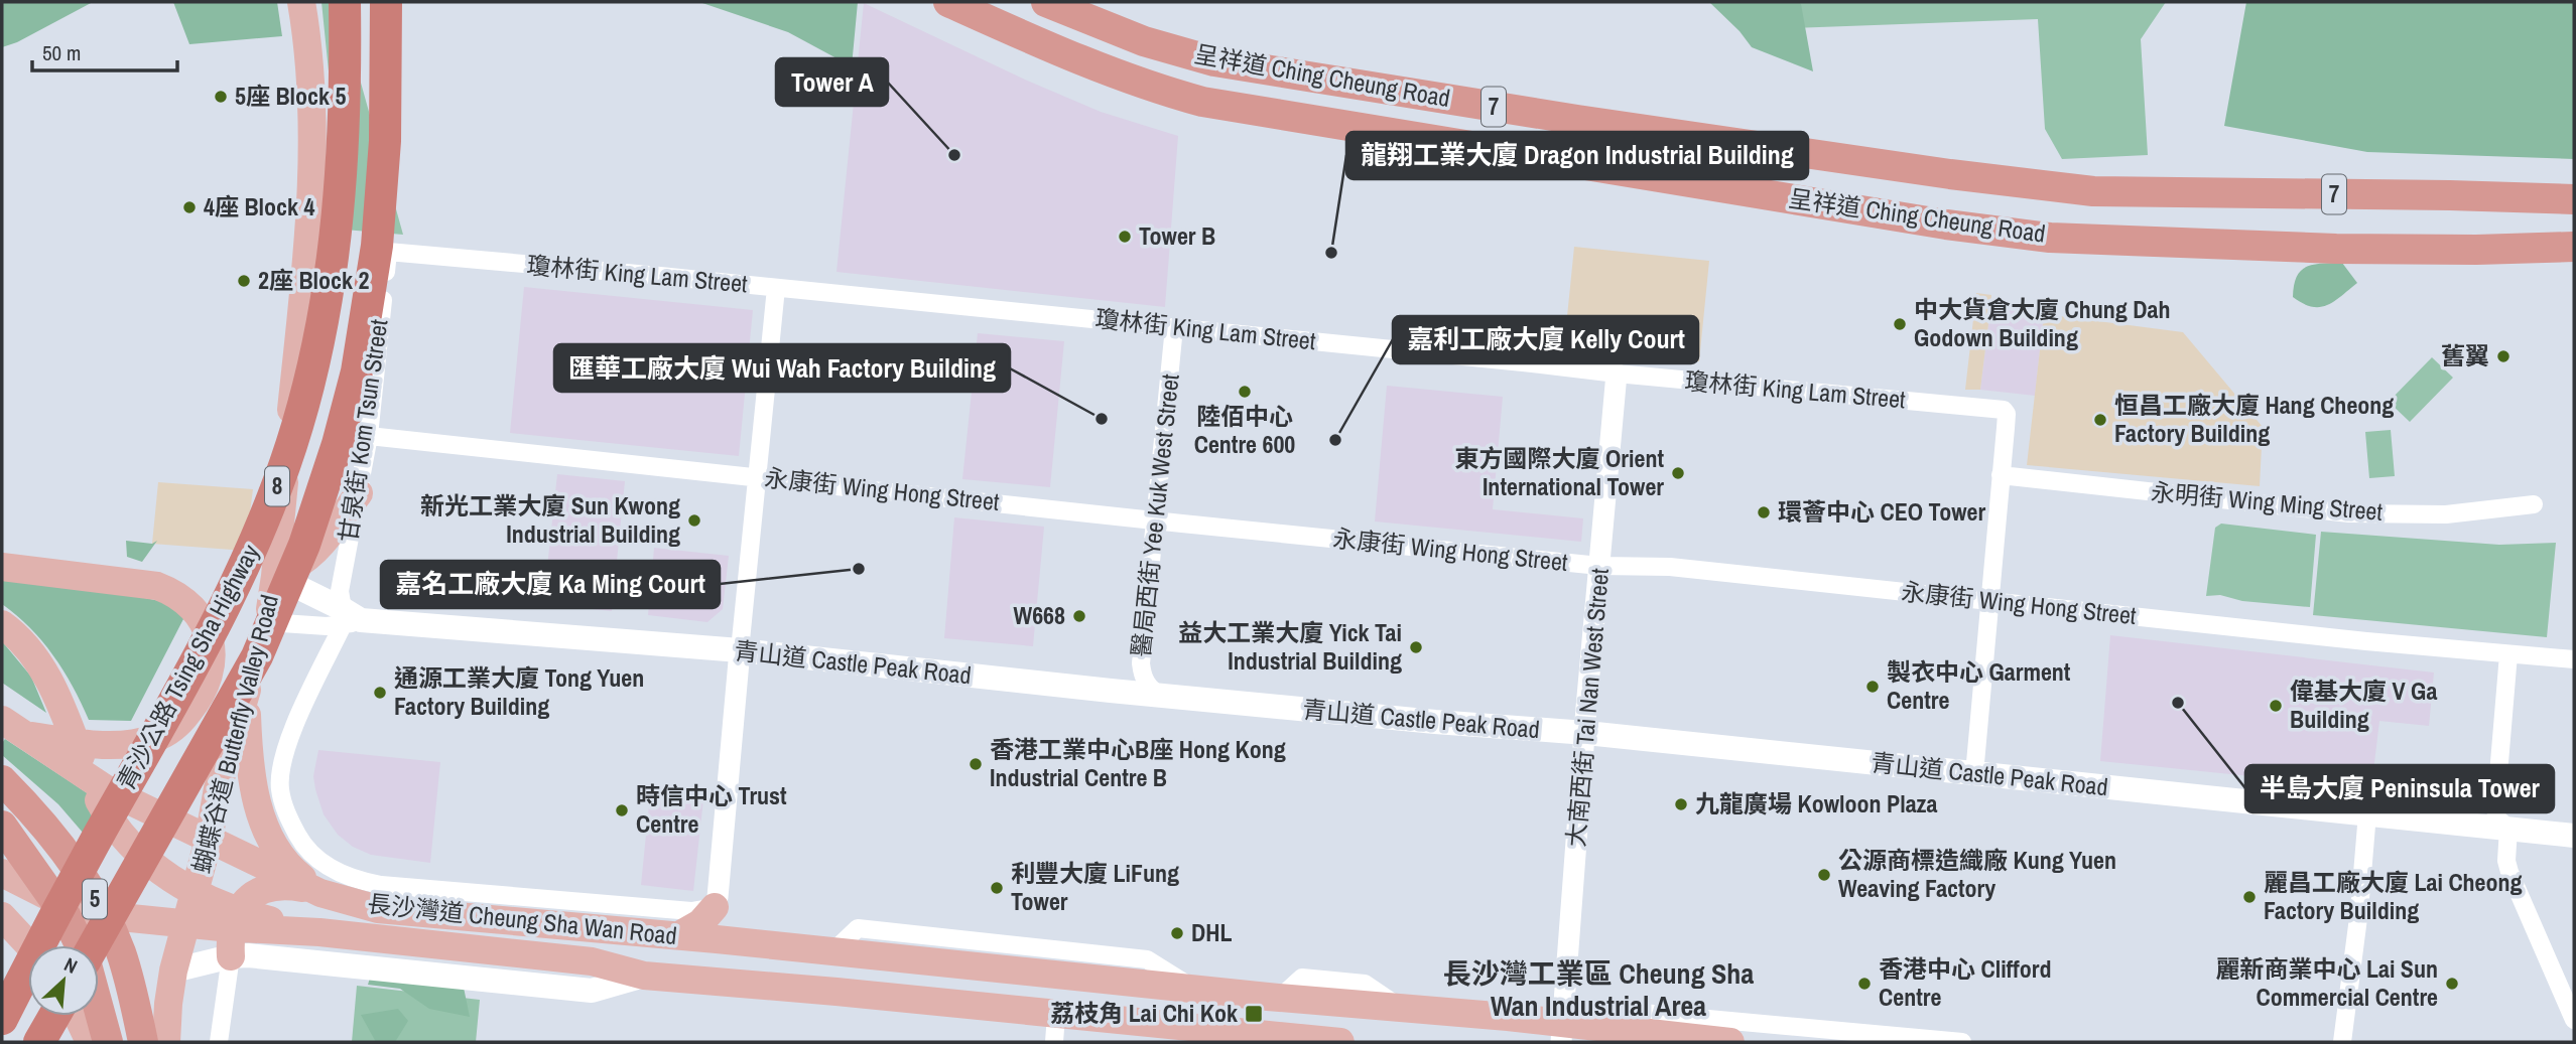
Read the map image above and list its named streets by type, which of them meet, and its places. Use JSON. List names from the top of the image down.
{
  "streets": {
    "highway": [
      "呈祥道 Ching Cheung Road",
      "7",
      "8",
      "青沙公路 Tsing Sha Highway",
      "5"
    ],
    "main road": ["青山道 Castle Peak Road", "蝴蝶谷道 Butterfly Valley Road", "長沙灣道 Cheung Sha Wan Road"],
    "street": [
      "瓊林街 King Lam Street",
      "甘泉街 Kom Tsun Street",
      "永康街 Wing Hong Street",
      "永明街 Wing Ming Street",
      "醫局西街 Yee Kuk West Street",
      "大南西街 Tai Nan West Street"
    ]
  },
  "crossings": [
    ["瓊林街 King Lam Street", "甘泉街 Kom Tsun Street"],
    ["瓊林街 King Lam Street", "永明街 Wing Ming Street"],
    ["瓊林街 King Lam Street", "醫局西街 Yee Kuk West Street"],
    ["瓊林街 King Lam Street", "大南西街 Tai Nan West Street"],
    ["甘泉街 Kom Tsun Street", "永康街 Wing Hong Street"],
    ["甘泉街 Kom Tsun Street", "青山道 Castle Peak Road"],
    ["甘泉街 Kom Tsun Street", "長沙灣道 Cheung Sha Wan Road"],
    ["永康街 Wing Hong Street", "醫局西街 Yee Kuk West Street"],
    ["永康街 Wing Hong Street", "大南西街 Tai Nan West Street"],
    ["醫局西街 Yee Kuk West Street", "青山道 Castle Peak Road"],
    ["青山道 Castle Peak Road", "大南西街 Tai Nan West Street"],
    ["青山道 Castle Peak Road", "蝴蝶谷道 Butterfly Valley Road"],
    ["大南西街 Tai Nan West Street", "長沙灣道 Cheung Sha Wan Road"],
    ["蝴蝶谷道 Butterfly Valley Road", "長沙灣道 Cheung Sha Wan Road"]
  ],
  "districts": ["長沙灣工業區 Cheung Sha Wan Industrial Area"],
  "places": {
    "other": [
      "5座 Block 5",
      "Tower A",
      "4座 Block 4",
      "Tower B",
      "龍翔工業大廈 Dragon Industrial Building",
      "2座 Block 2",
      "中大貨倉大廈 Chung Dah Godown Building",
      "舊翼",
      "陸佰中心 Centre 600",
      "匯華工廠大廈 Wui Wah Factory Building",
      "恒昌工廠大廈 Hang Cheong Factory Building",
      "嘉利工廠大廈 Kelly Court",
      "東方國際大廈 Orient International Tower",
      "環薈中心 CEO Tower",
      "新光工業大廈 Sun Kwong Industrial Building",
      "嘉名工廠大廈 Ka Ming Court",
      "W668",
      "益大工業大廈 Yick Tai Industrial Building",
      "製衣中心 Garment Centre",
      "通源工業大廈 Tong Yuen Factory Building",
      "半島大廈 Peninsula Tower",
      "偉基大廈 V Ga Building",
      "香港工業中心B座 Hong Kong Industrial Centre B",
      "九龍廣場 Kowloon Plaza",
      "時信中心 Trust Centre",
      "公源商標造織廠 Kung Yuen Weaving Factory",
      "利豐大廈 LiFung Tower",
      "麗昌工廠大廈 Lai Cheong Factory Building",
      "DHL",
      "香港中心 Clifford Centre",
      "麗新商業中心 Lai Sun Commercial Centre"
    ],
    "transit": ["荔枝角 Lai Chi Kok"]
  },
  "scale_bar": "50 m",
  "north": "top right"
}
